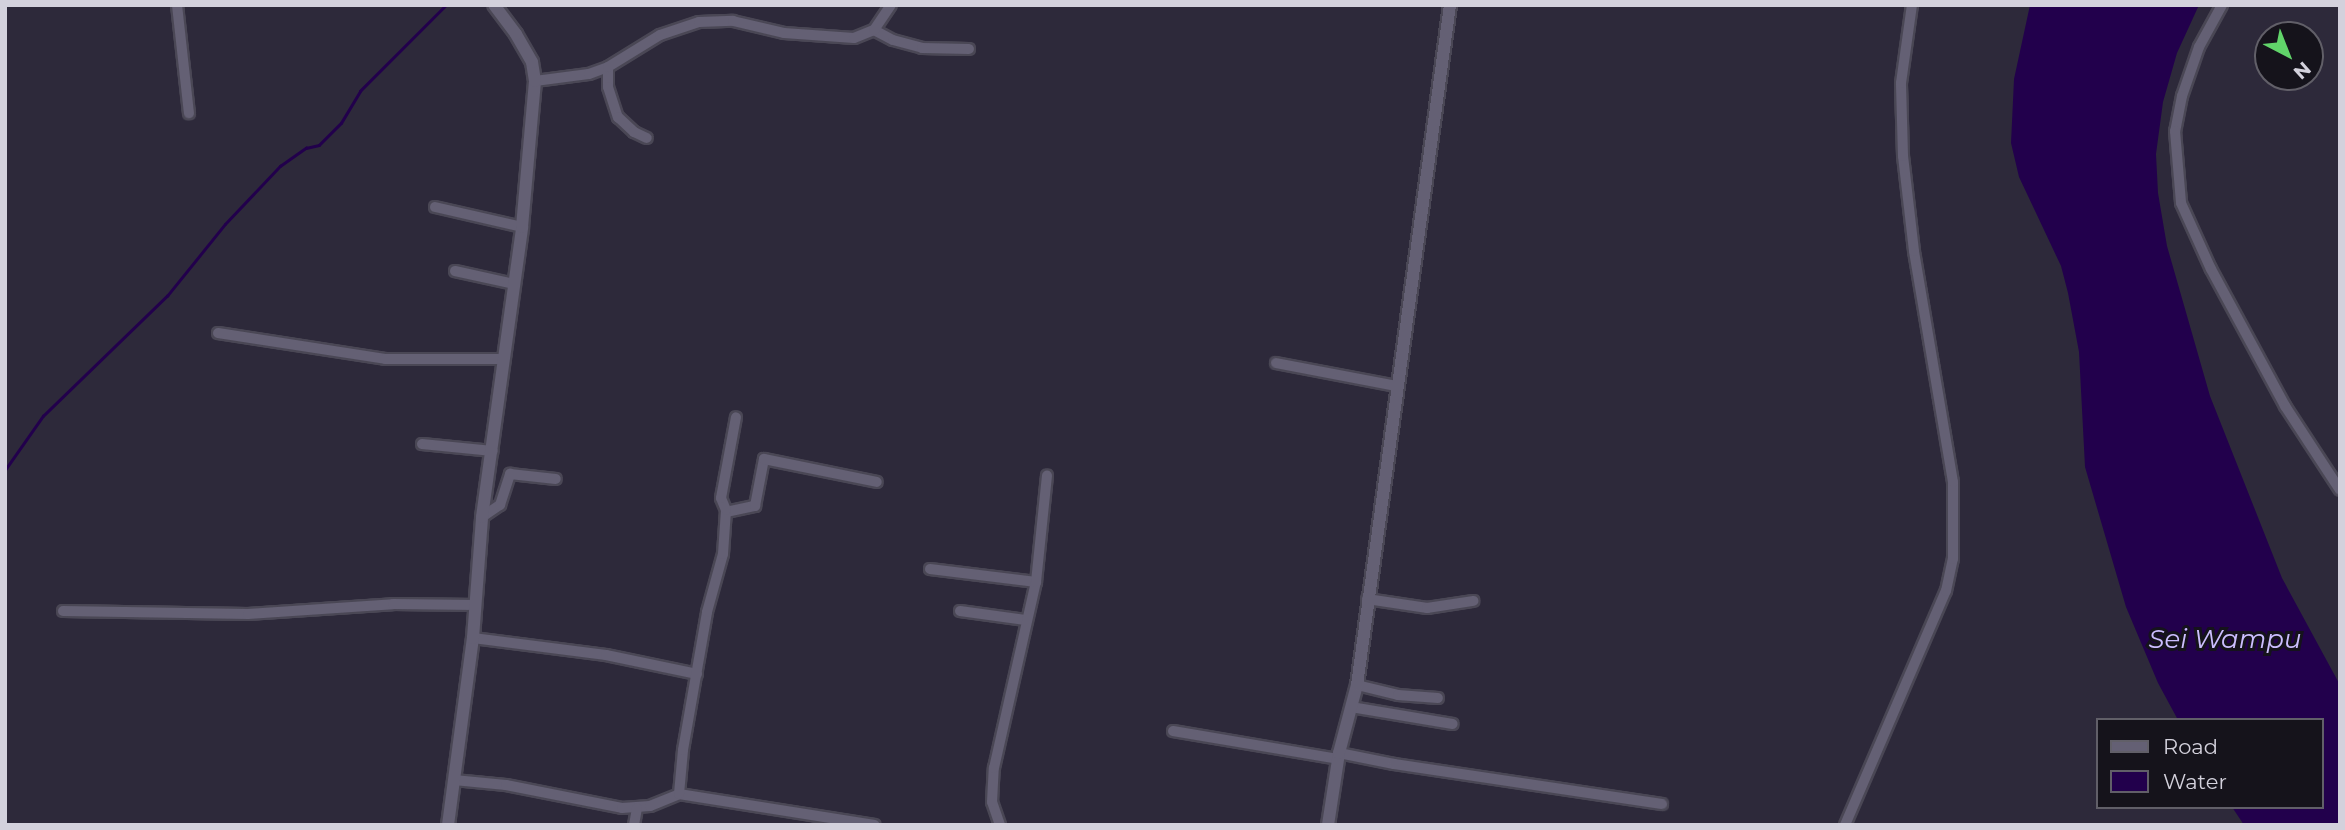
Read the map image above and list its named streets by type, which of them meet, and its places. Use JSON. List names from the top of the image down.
{
  "water": ["Sei Wampu"],
  "legend": ["Road", "Water"],
  "north": "bottom right"
}
